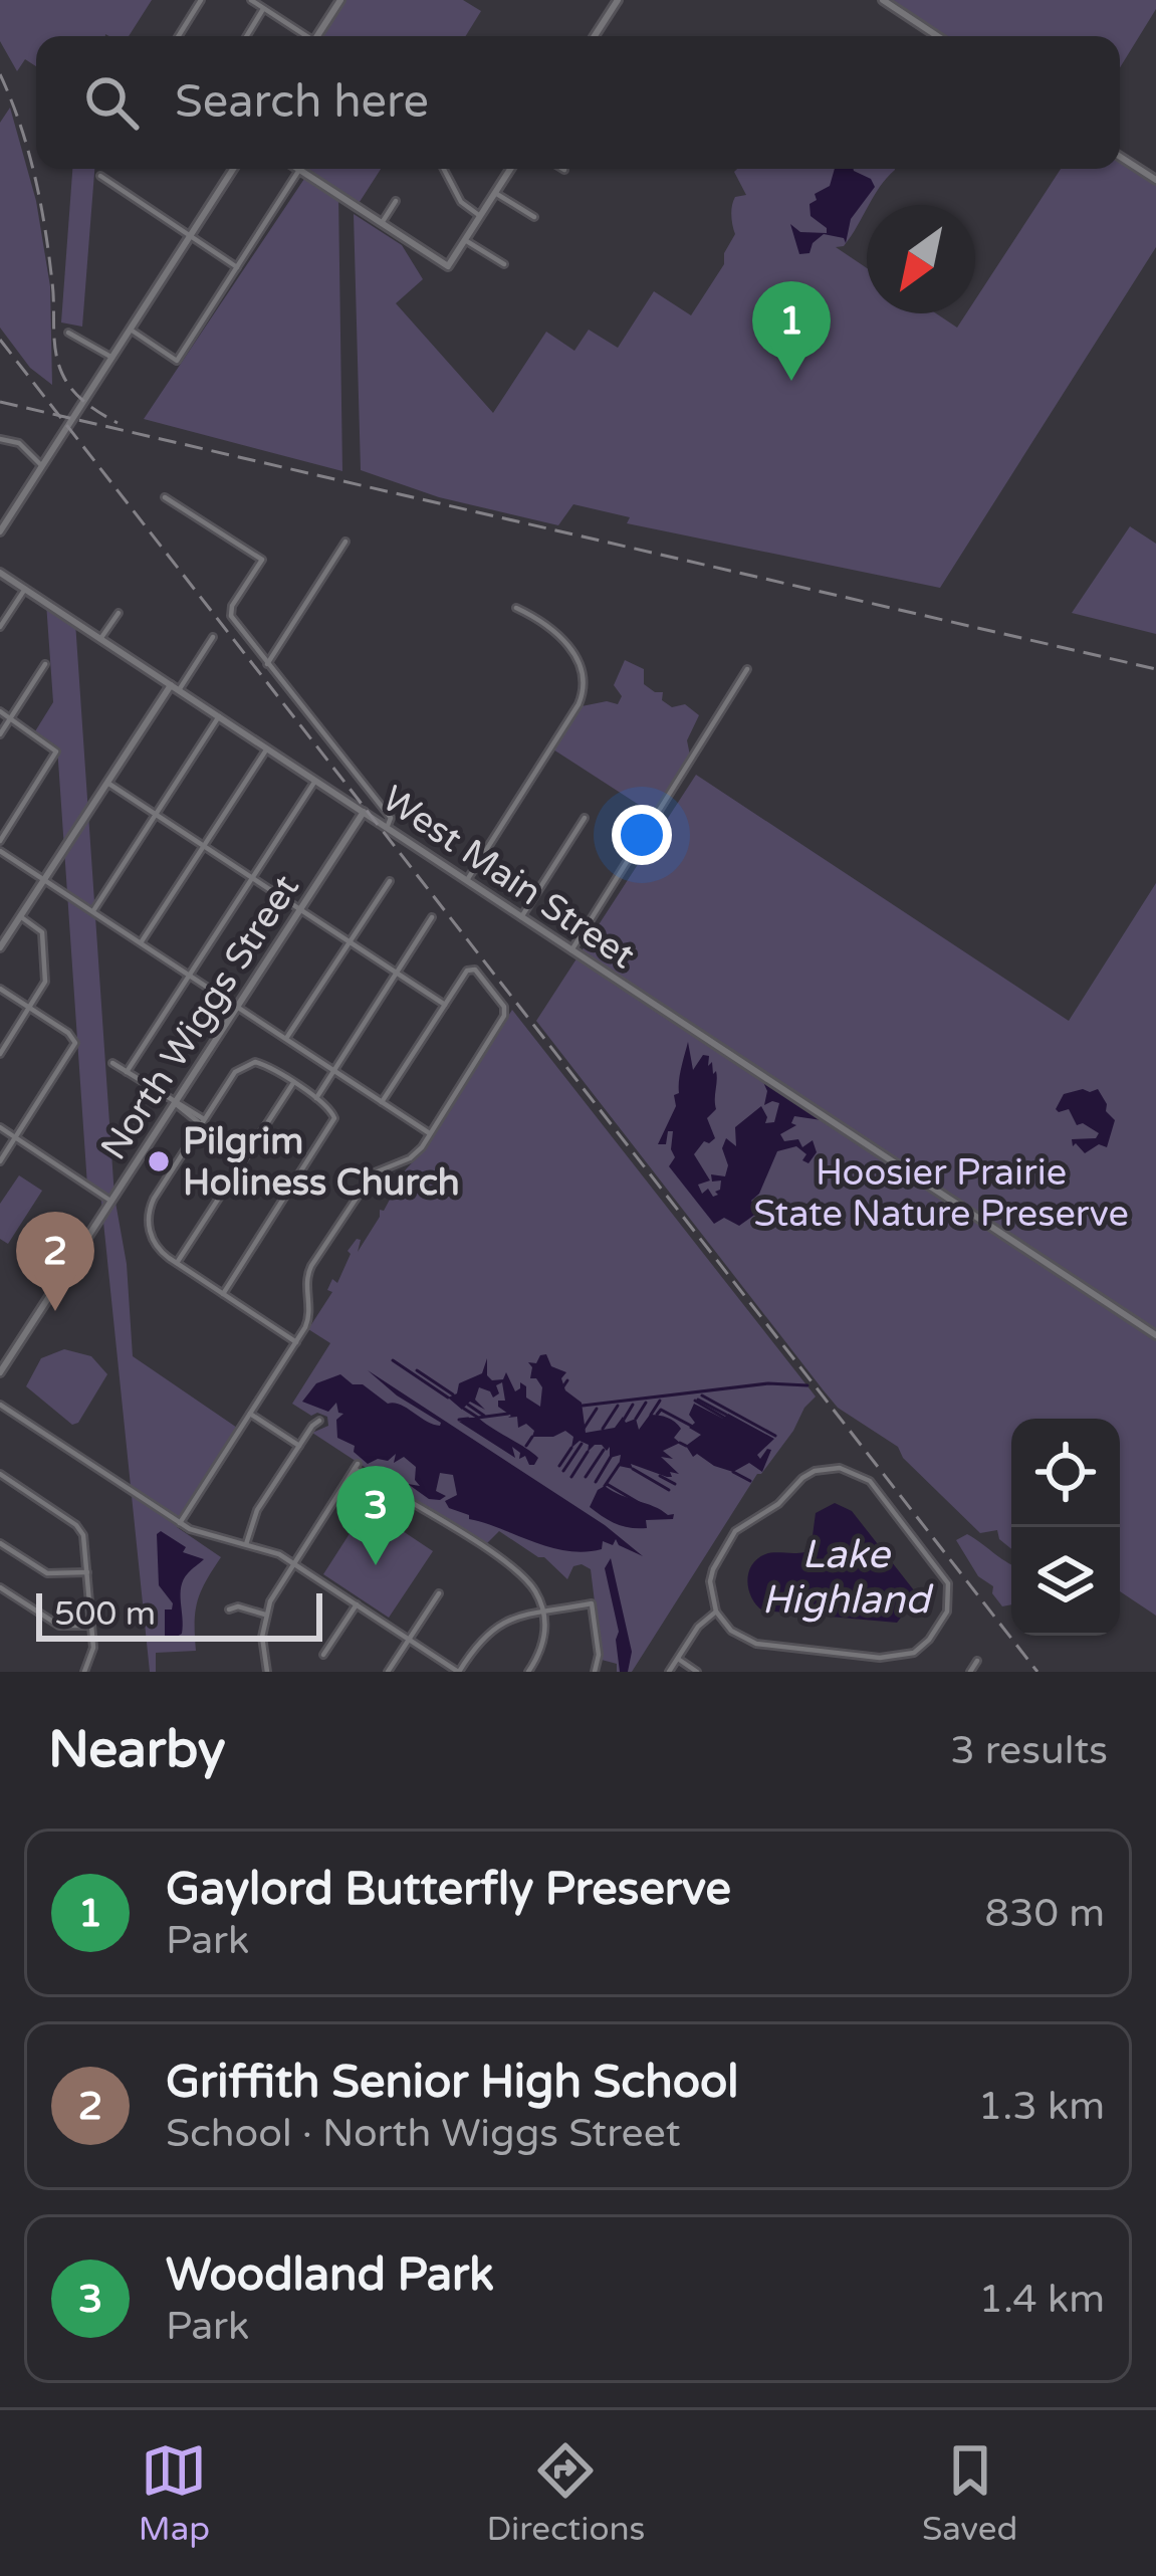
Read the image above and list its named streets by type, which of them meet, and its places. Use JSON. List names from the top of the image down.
{
  "streets": {
    "street": ["West Main Street", "North Wiggs Street"]
  },
  "crossings": [
    ["West Main Street", "North Wiggs Street"]
  ],
  "water": ["Lake Highland"],
  "parks": ["Hoosier Prairie State Nature Preserve"],
  "places": ["Pilgrim Holiness Church"],
  "scale_bar": "500 m",
  "north": "bottom left",
  "page": {
    "search": "Search here",
    "pins": ["1", "2", "3"],
    "scale": "500 m",
    "heading": ["Nearby", "3 results"],
    "list": [
      {
        "mark": "1",
        "name": "Gaylord Butterfly Preserve",
        "note": "Park",
        "value": "830 m"
      },
      {
        "mark": "2",
        "name": "Griffith Senior High School",
        "note": "School · North Wiggs Street",
        "value": "1.3 km"
      },
      {
        "mark": "3",
        "name": "Woodland Park",
        "note": "Park",
        "value": "1.4 km"
      }
    ],
    "nav": ["Map", "Directions", "Saved"]
  }
}
